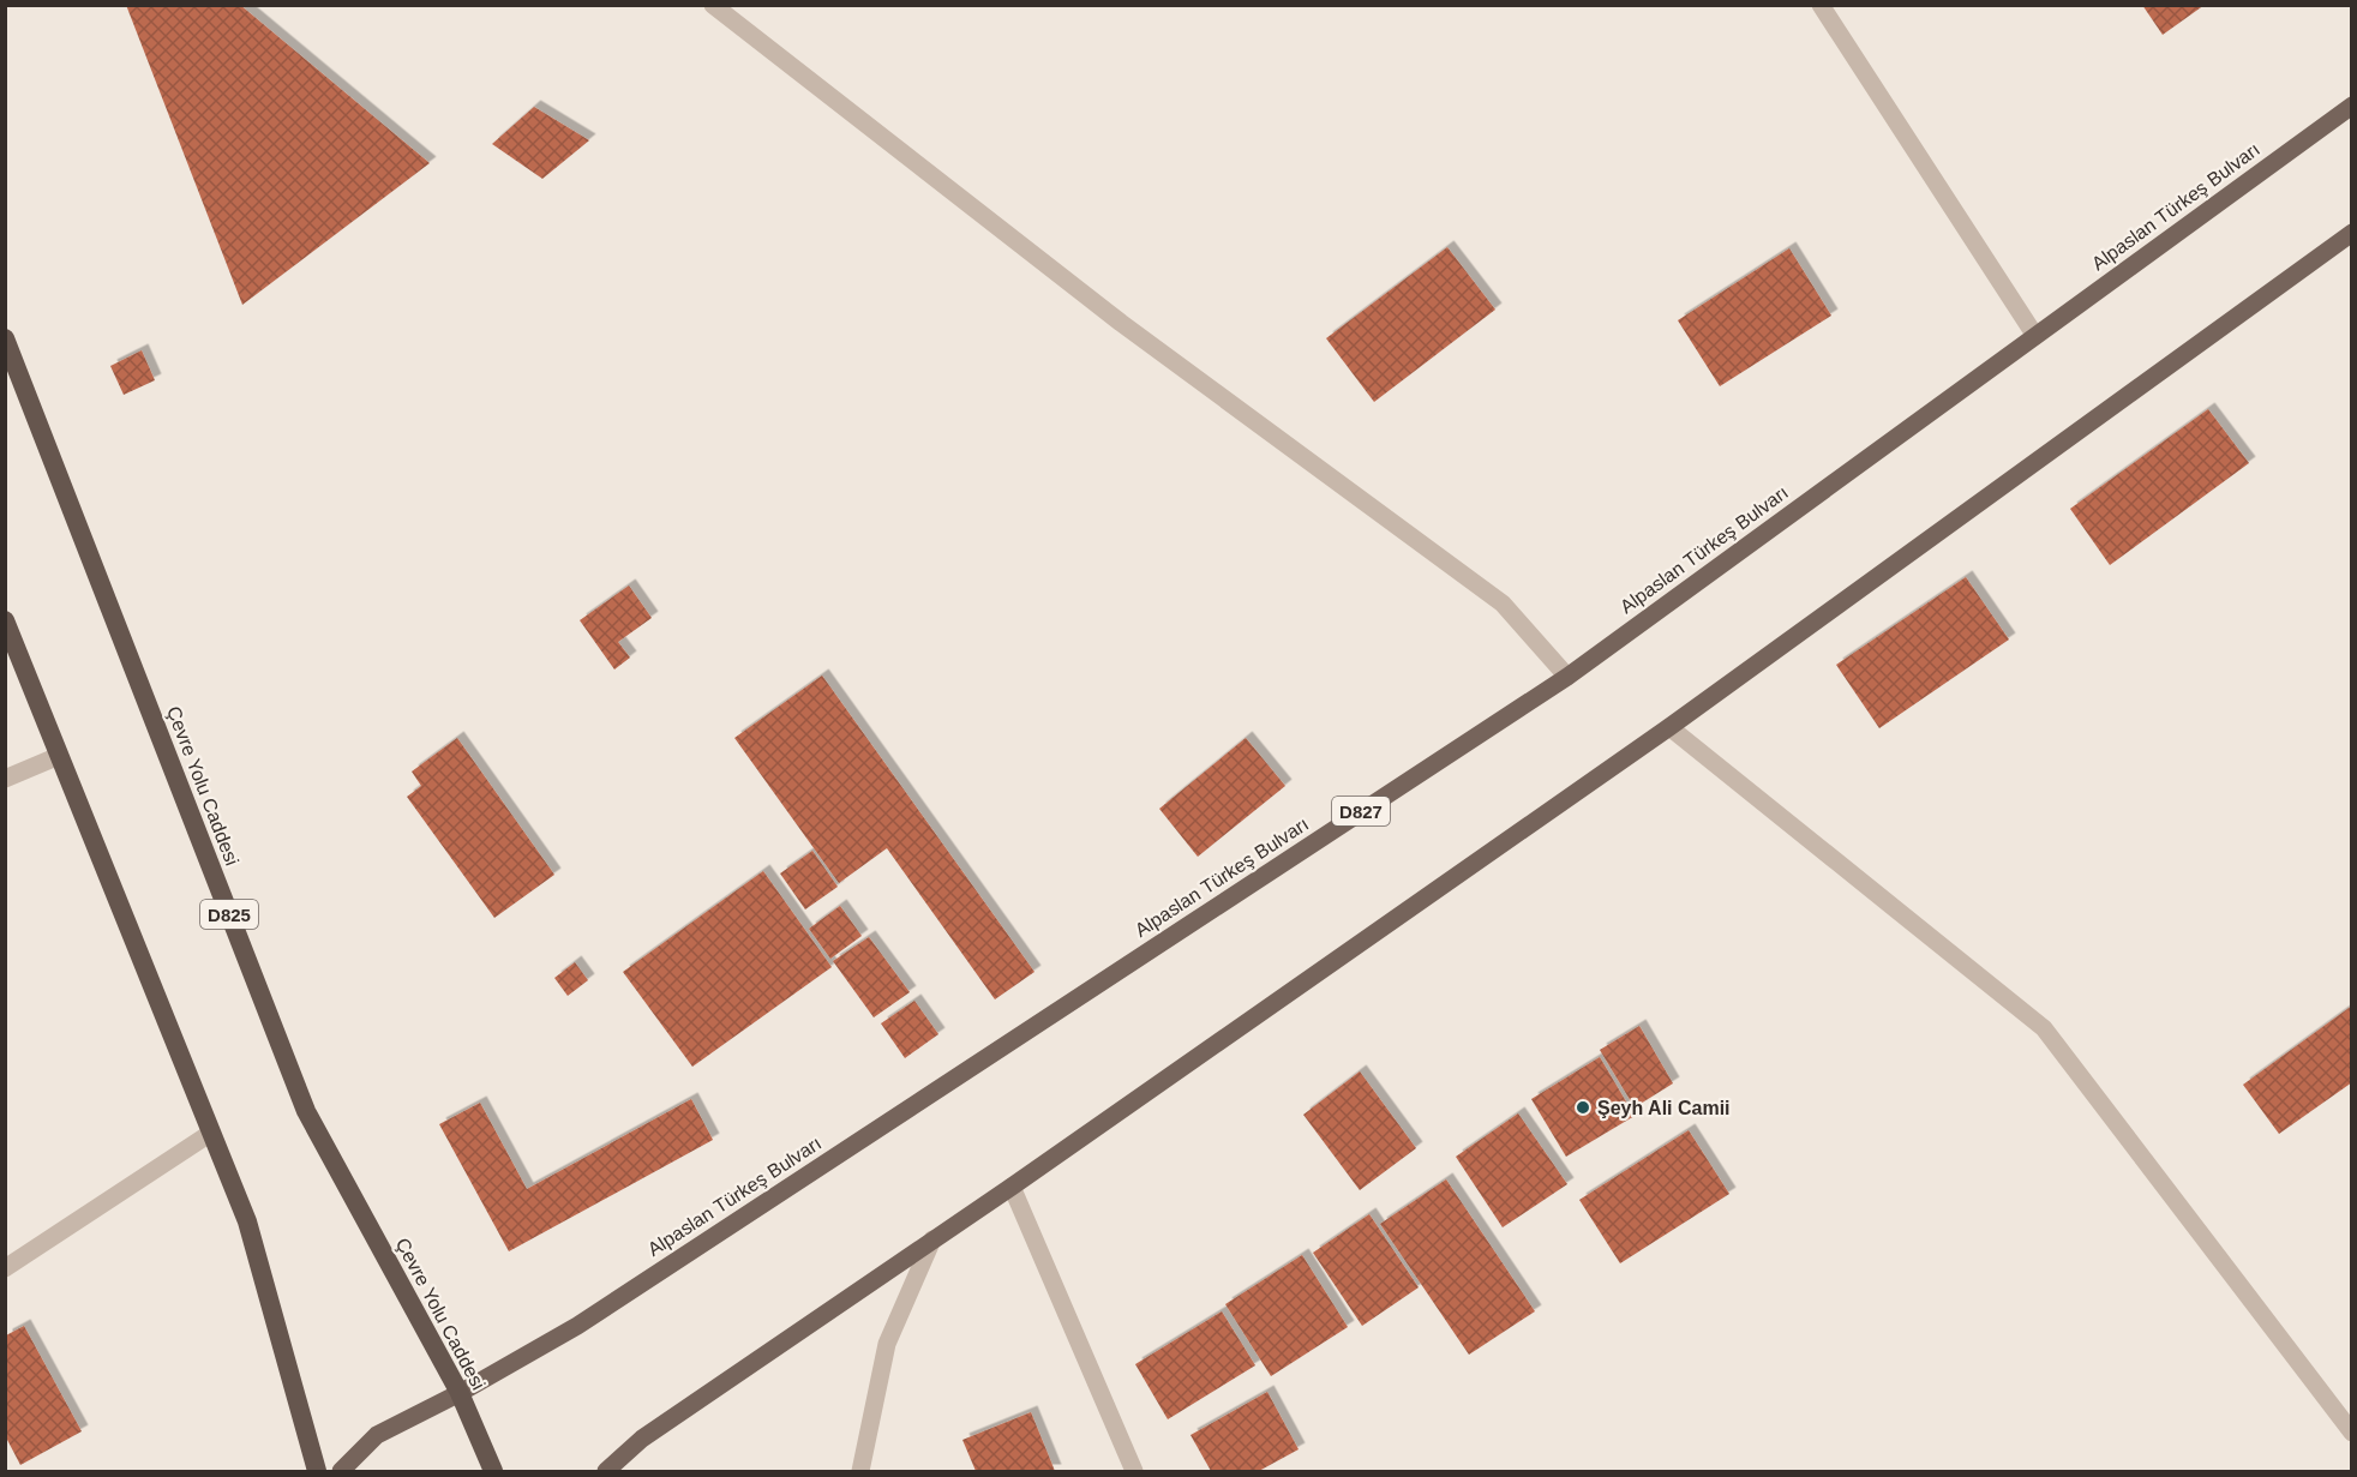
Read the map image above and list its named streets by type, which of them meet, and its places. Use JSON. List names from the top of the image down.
{
  "streets": {
    "highway": ["Çevre Yolu Caddesi", "D825"],
    "main road": ["Alpaslan Türkeş Bulvarı", "D827"]
  },
  "crossings": [
    ["Alpaslan Türkeş Bulvarı", "Çevre Yolu Caddesi"]
  ],
  "places": ["Şeyh Ali Camii"]
}
